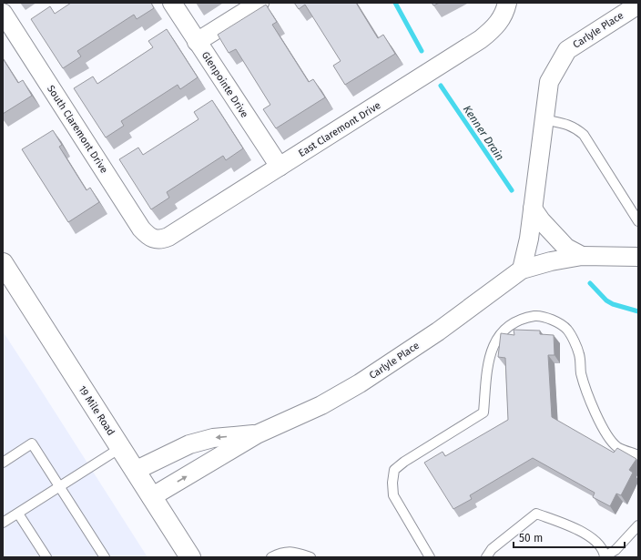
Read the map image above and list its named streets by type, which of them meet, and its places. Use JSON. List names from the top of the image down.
{
  "streets": {
    "street": [
      "Carlyle Place",
      "Glenpointe Drive",
      "South Claremont Drive",
      "East Claremont Drive",
      "19 Mile Road"
    ]
  },
  "crossings": [
    ["Carlyle Place", "19 Mile Road"],
    ["Glenpointe Drive", "East Claremont Drive"],
    ["South Claremont Drive", "East Claremont Drive"]
  ],
  "water": ["Kenner Drain"],
  "scale_bar": "50 m"
}
